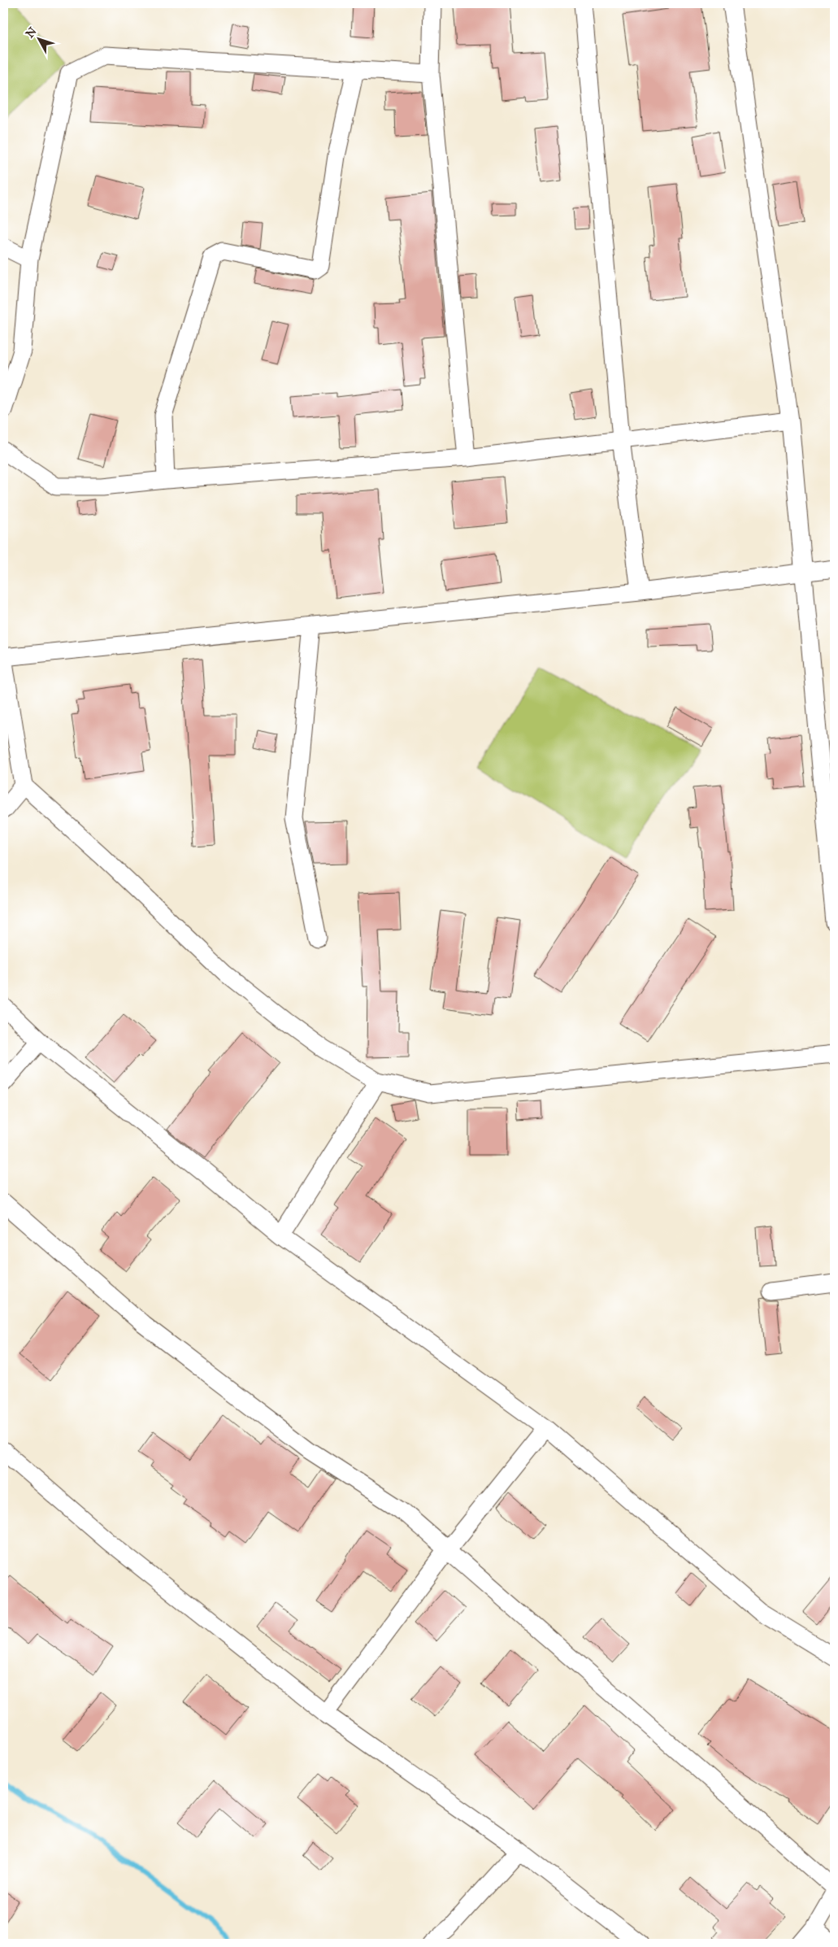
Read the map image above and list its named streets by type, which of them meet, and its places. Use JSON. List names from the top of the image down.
{
  "north": "top left"
}
